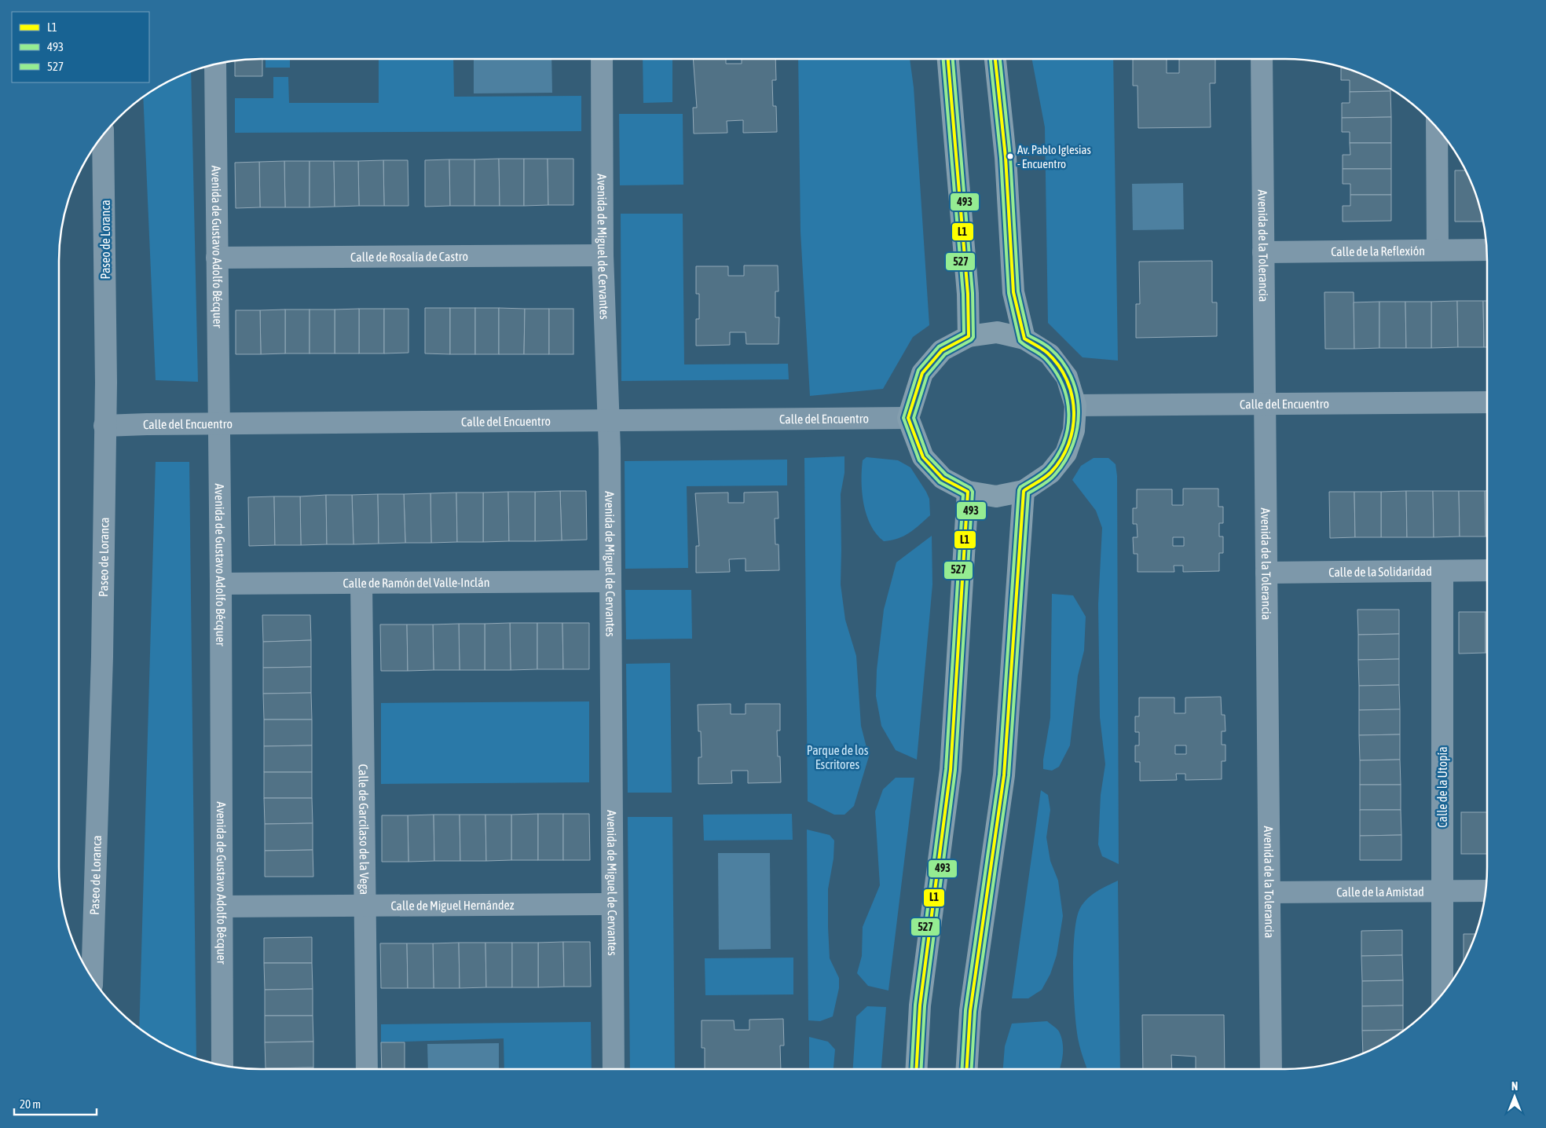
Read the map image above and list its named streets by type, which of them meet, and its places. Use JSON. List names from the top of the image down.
{
  "streets": {
    "street": [
      "Paseo de Loranca",
      "Avenida de Miguel de Cervantes",
      "Avenida de la Tolerancia",
      "Avenida de Gustavo Adolfo Bécquer",
      "Calle de la Reflexión",
      "Calle de Rosalía de Castro",
      "Calle del Encuentro",
      "Calle de la Solidaridad",
      "Calle de Ramón del Valle-Inclán",
      "Calle de la Utopía",
      "Calle de Garcilaso de la Vega",
      "Calle de la Amistad",
      "Calle de Miguel Hernández"
    ]
  },
  "crossings": [
    ["Paseo de Loranca", "Calle del Encuentro"],
    ["Avenida de Miguel de Cervantes", "Calle de Rosalía de Castro"],
    ["Avenida de Miguel de Cervantes", "Calle del Encuentro"],
    ["Avenida de Miguel de Cervantes", "Calle de Ramón del Valle-Inclán"],
    ["Avenida de Miguel de Cervantes", "Calle de Miguel Hernández"],
    ["Avenida de la Tolerancia", "Calle de la Reflexión"],
    ["Avenida de la Tolerancia", "Calle del Encuentro"],
    ["Avenida de la Tolerancia", "Calle de la Solidaridad"],
    ["Avenida de la Tolerancia", "Calle de la Amistad"],
    ["Avenida de Gustavo Adolfo Bécquer", "Calle de Rosalía de Castro"],
    ["Avenida de Gustavo Adolfo Bécquer", "Calle del Encuentro"],
    ["Avenida de Gustavo Adolfo Bécquer", "Calle de Ramón del Valle-Inclán"],
    ["Avenida de Gustavo Adolfo Bécquer", "Calle de Miguel Hernández"],
    ["Calle de la Solidaridad", "Calle de la Utopía"],
    ["Calle de Ramón del Valle-Inclán", "Calle de Garcilaso de la Vega"],
    ["Calle de la Utopía", "Calle de la Amistad"],
    ["Calle de Garcilaso de la Vega", "Calle de Miguel Hernández"]
  ],
  "parks": ["Parque de los Escritores"],
  "places": ["Av. Pablo Iglesias - Encuentro"],
  "lines": ["transit line L1", "transit line 493", "transit line 527"],
  "legend": ["L1", "493", "527"],
  "scale_bar": "20 m",
  "north": "top"
}
